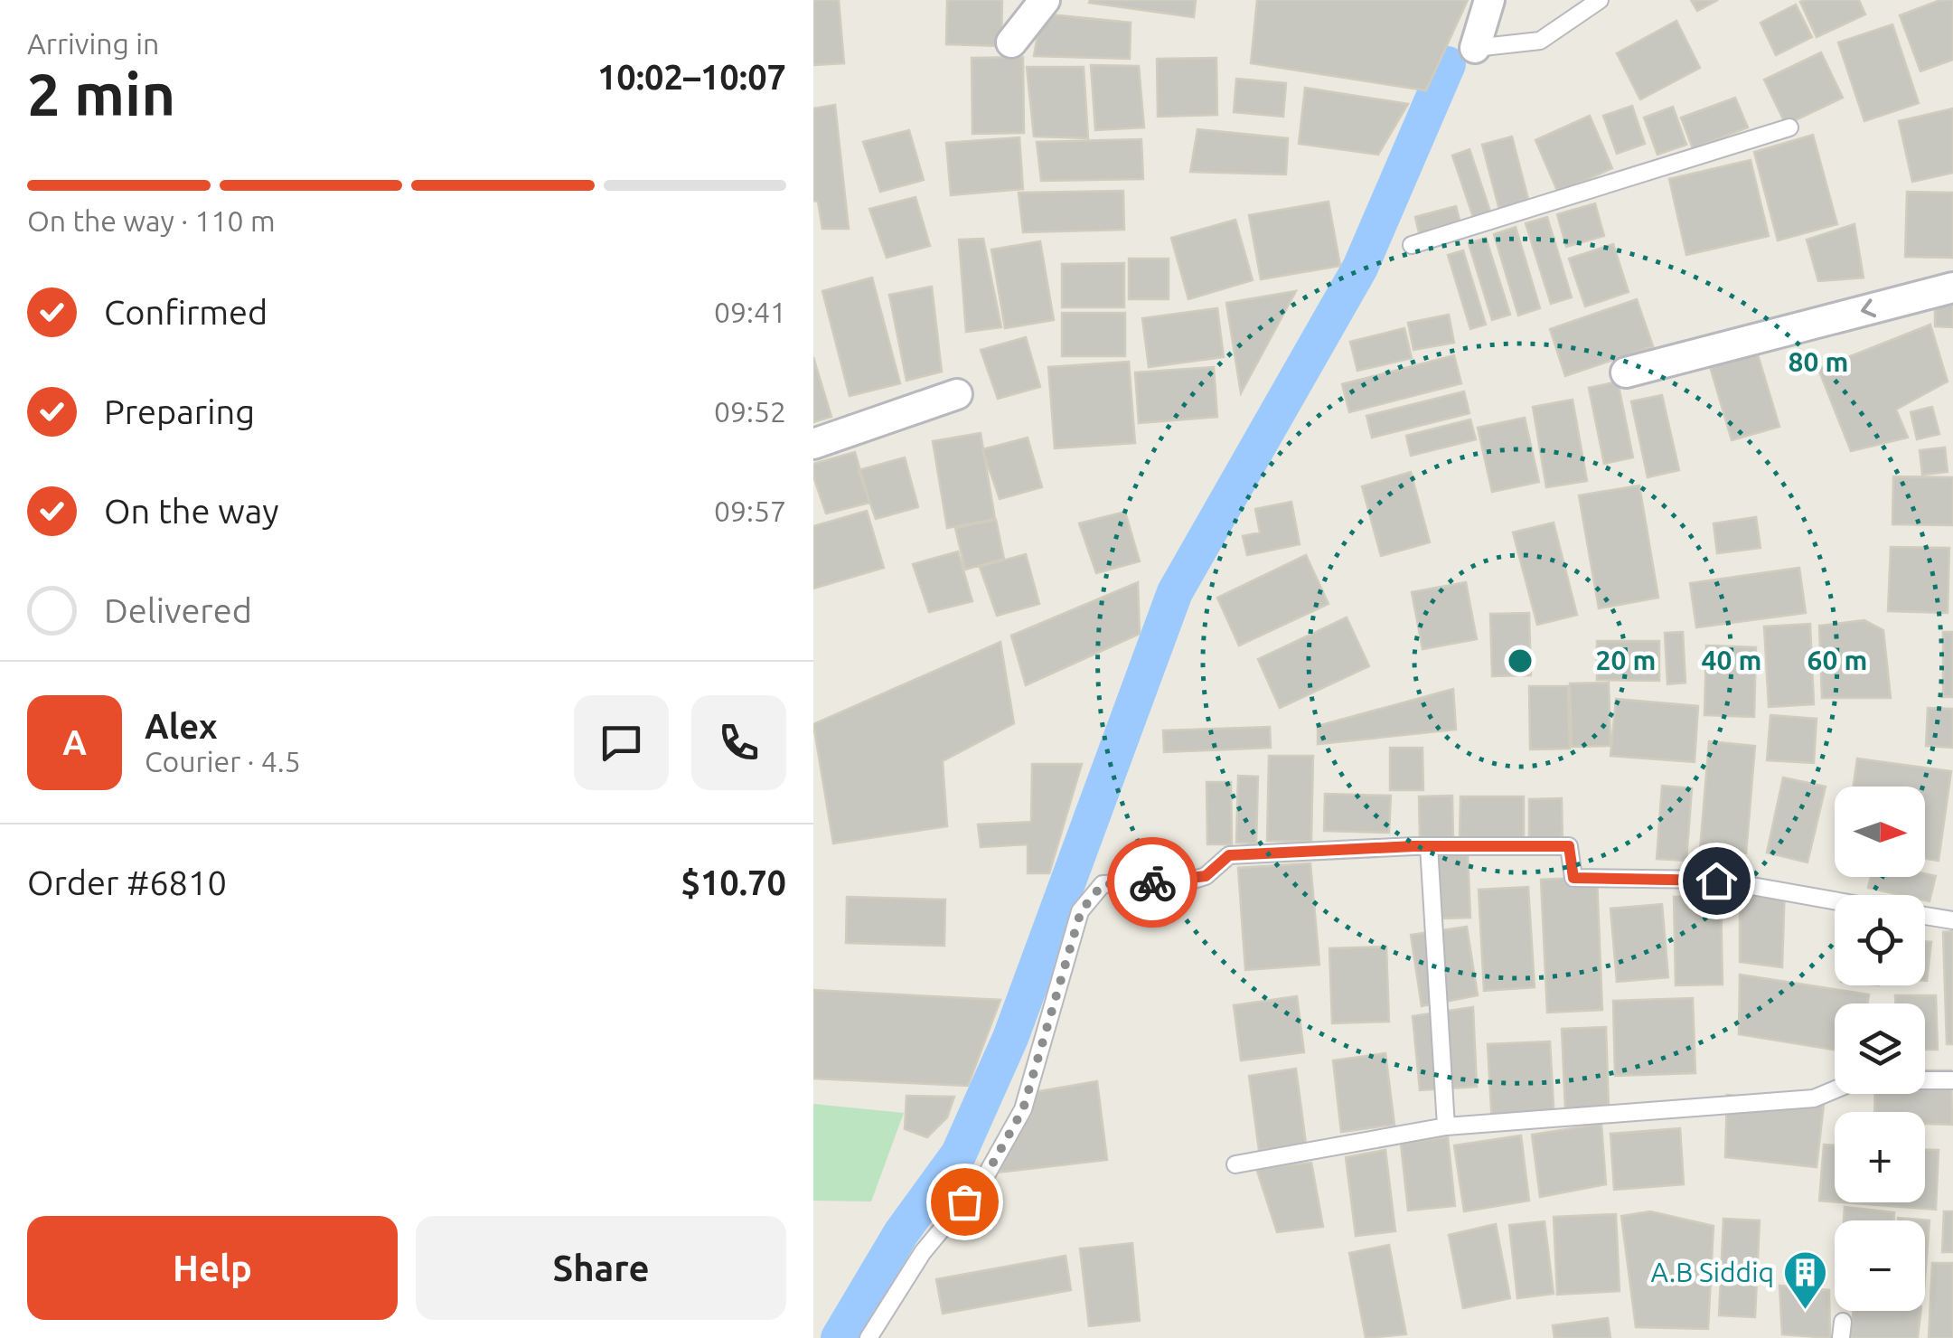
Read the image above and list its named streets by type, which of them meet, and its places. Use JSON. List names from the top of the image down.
{
  "places": {
    "building": ["A.B Siddiq"]
  },
  "north": "right",
  "page": {
    "heading": ["2 min", "Arriving in", "10:02–10:07"],
    "panel": [
      "Alex",
      "Courier · 4.5",
      "Order #6810",
      "$10.70"
    ],
    "bar": "On the way · 110 m",
    "list": [
      ["Confirmed", "09:41"],
      ["Preparing", "09:52"],
      ["On the way", "09:57"],
      "Delivered"
    ],
    "round": "A",
    "map_buttons": ["+", "−"],
    "buttons": ["Help", "Share"]
  },
  "rings": [
    "80 m",
    "20 m",
    "40 m",
    "60 m"
  ]
}
